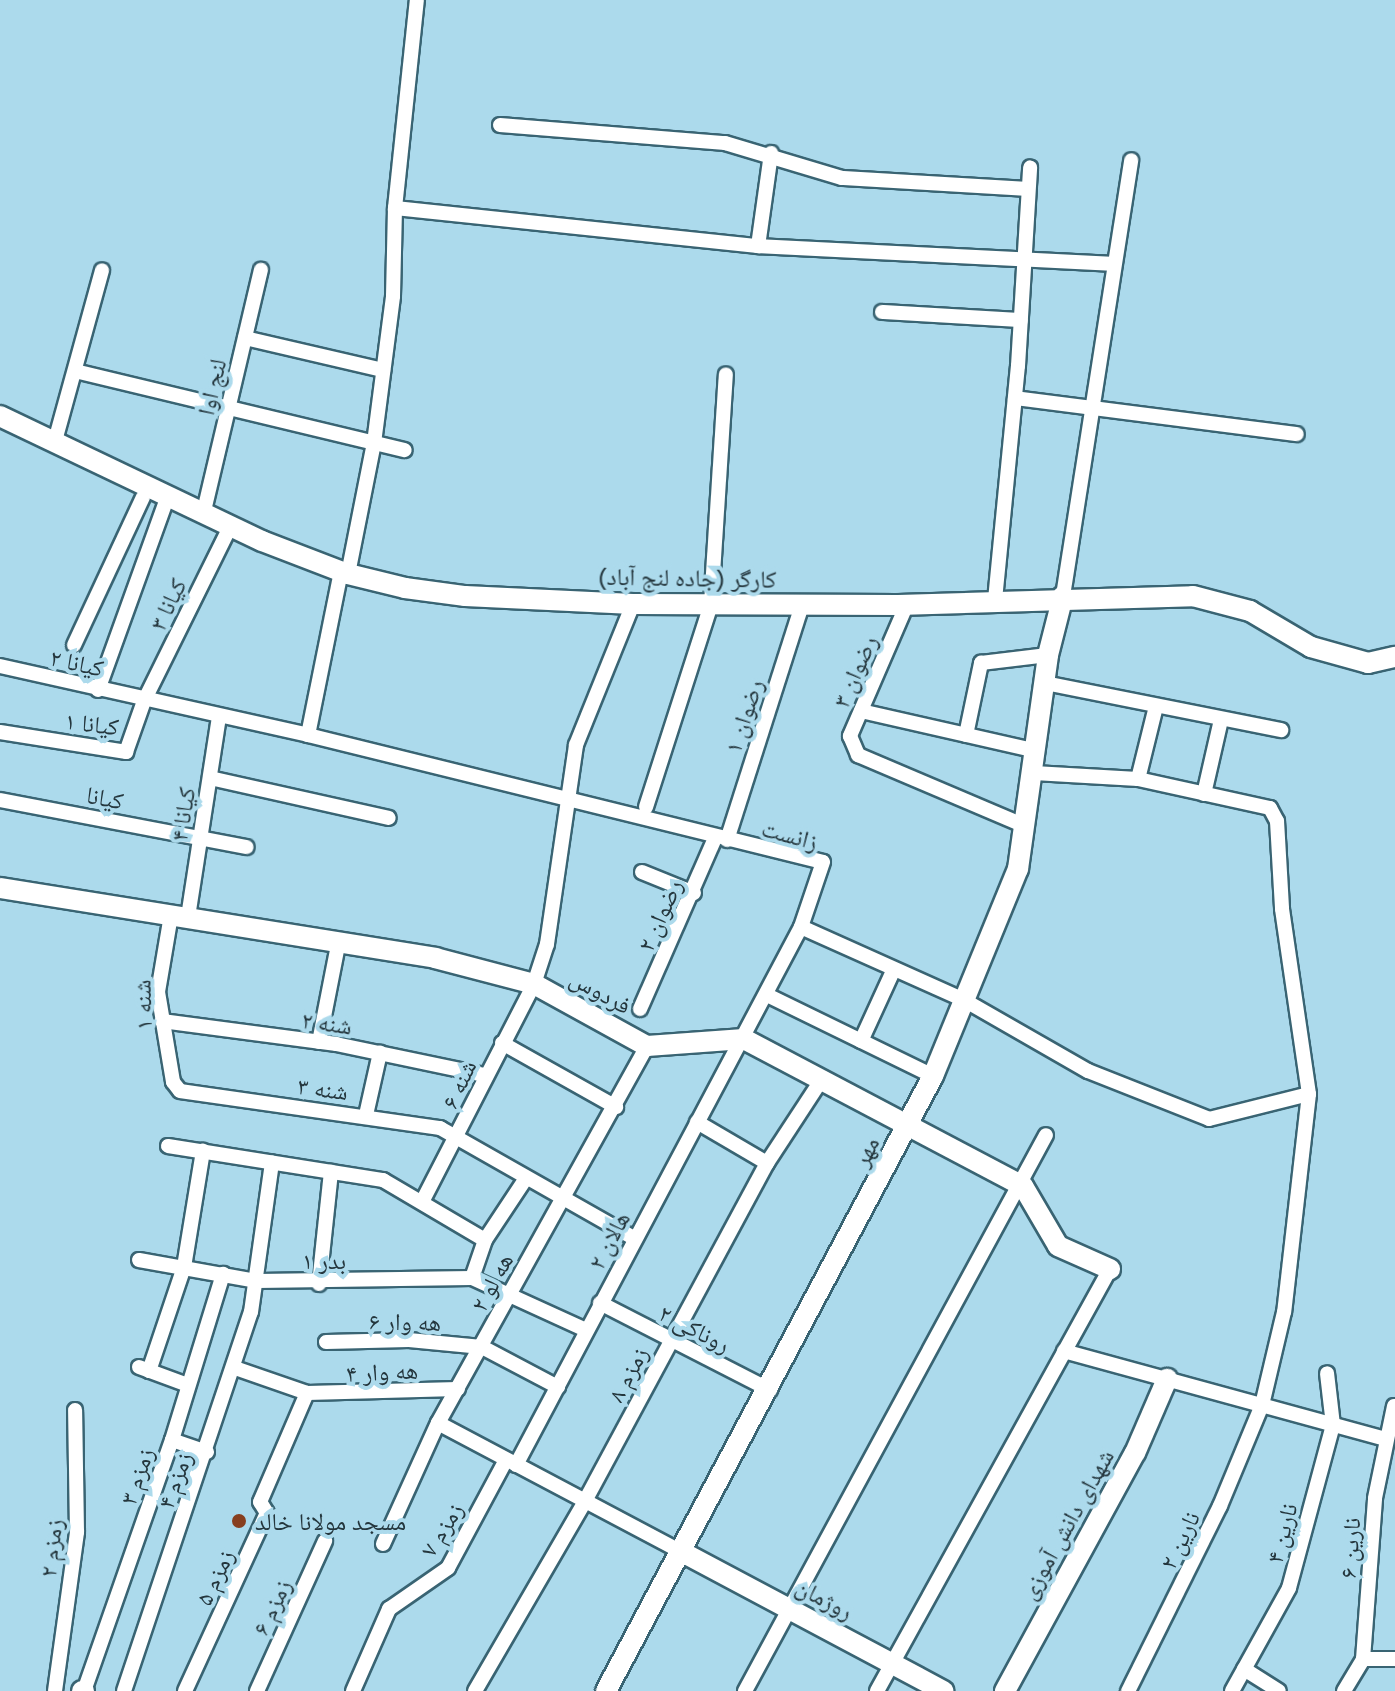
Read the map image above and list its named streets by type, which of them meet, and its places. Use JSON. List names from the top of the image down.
{
  "streets": {
    "street": [
      "لنج اوا",
      "کارگر (جاده لنج آباد)",
      "کیانا ۳",
      "کیانا ۲",
      "رضوان ۳",
      "رضوان ۱",
      "کیانا ۱",
      "کیانا",
      "کیانا ۴",
      "زانست",
      "رضوان ۲",
      "فردوس",
      "شنه ۱",
      "شنه ۲",
      "شنه ۶",
      "شنه ۳",
      "مهر",
      "هالان ۲",
      "بدر ۱",
      "هه لو ۲",
      "هه وار ۶",
      "روناکی ۲",
      "هه وار ۴",
      "زمزم ۸",
      "زمزم ۳",
      "زمزم ۴",
      "شهدای دانش آموزی",
      "زمزم ۷",
      "نارین ۴",
      "نارین ۲",
      "زمزم ۲",
      "نارین ۶",
      "زمزم ۵",
      "روژمان",
      "زمزم ۶"
    ]
  },
  "crossings": [
    ["لنج اوا", "کارگر (جاده لنج آباد)"],
    ["کارگر (جاده لنج آباد)", "کیانا ۳"],
    ["کارگر (جاده لنج آباد)", "رضوان ۳"],
    ["کارگر (جاده لنج آباد)", "رضوان ۱"],
    ["کارگر (جاده لنج آباد)", "مهر"],
    ["کیانا ۳", "کیانا ۲"],
    ["کیانا ۳", "کیانا ۱"],
    ["کیانا ۳", "زانست"],
    ["کیانا ۲", "کیانا ۱"],
    ["کیانا ۲", "زانست"],
    ["رضوان ۳", "مهر"],
    ["رضوان ۱", "زانست"],
    ["رضوان ۱", "رضوان ۲"],
    ["کیانا ۱", "زانست"],
    ["کیانا", "کیانا ۴"],
    ["کیانا ۴", "زانست"],
    ["کیانا ۴", "فردوس"],
    ["کیانا ۴", "شنه ۱"],
    ["زانست", "رضوان ۲"],
    ["فردوس", "شنه ۱"],
    ["فردوس", "شنه ۶"],
    ["فردوس", "هه لو ۲"],
    ["شنه ۱", "شنه ۲"],
    ["شنه ۱", "شنه ۳"],
    ["شنه ۲", "شنه ۶"],
    ["شنه ۶", "شنه ۳"],
    ["شنه ۳", "هالان ۲"],
    ["شنه ۳", "هه لو ۲"],
    ["مهر", "روناکی ۲"],
    ["مهر", "نارین ۲"],
    ["مهر", "روژمان"],
    ["هالان ۲", "بدر ۱"],
    ["هالان ۲", "روناکی ۲"],
    ["هالان ۲", "زمزم ۷"],
    ["بدر ۱", "هه لو ۲"],
    ["بدر ۱", "زمزم ۳"],
    ["بدر ۱", "زمزم ۴"],
    ["هه لو ۲", "هه وار ۶"],
    ["هه لو ۲", "هه وار ۴"],
    ["روناکی ۲", "زمزم ۸"],
    ["هه وار ۴", "زمزم ۵"]
  ],
  "places": ["مسجد مولانا خالد"]
}
